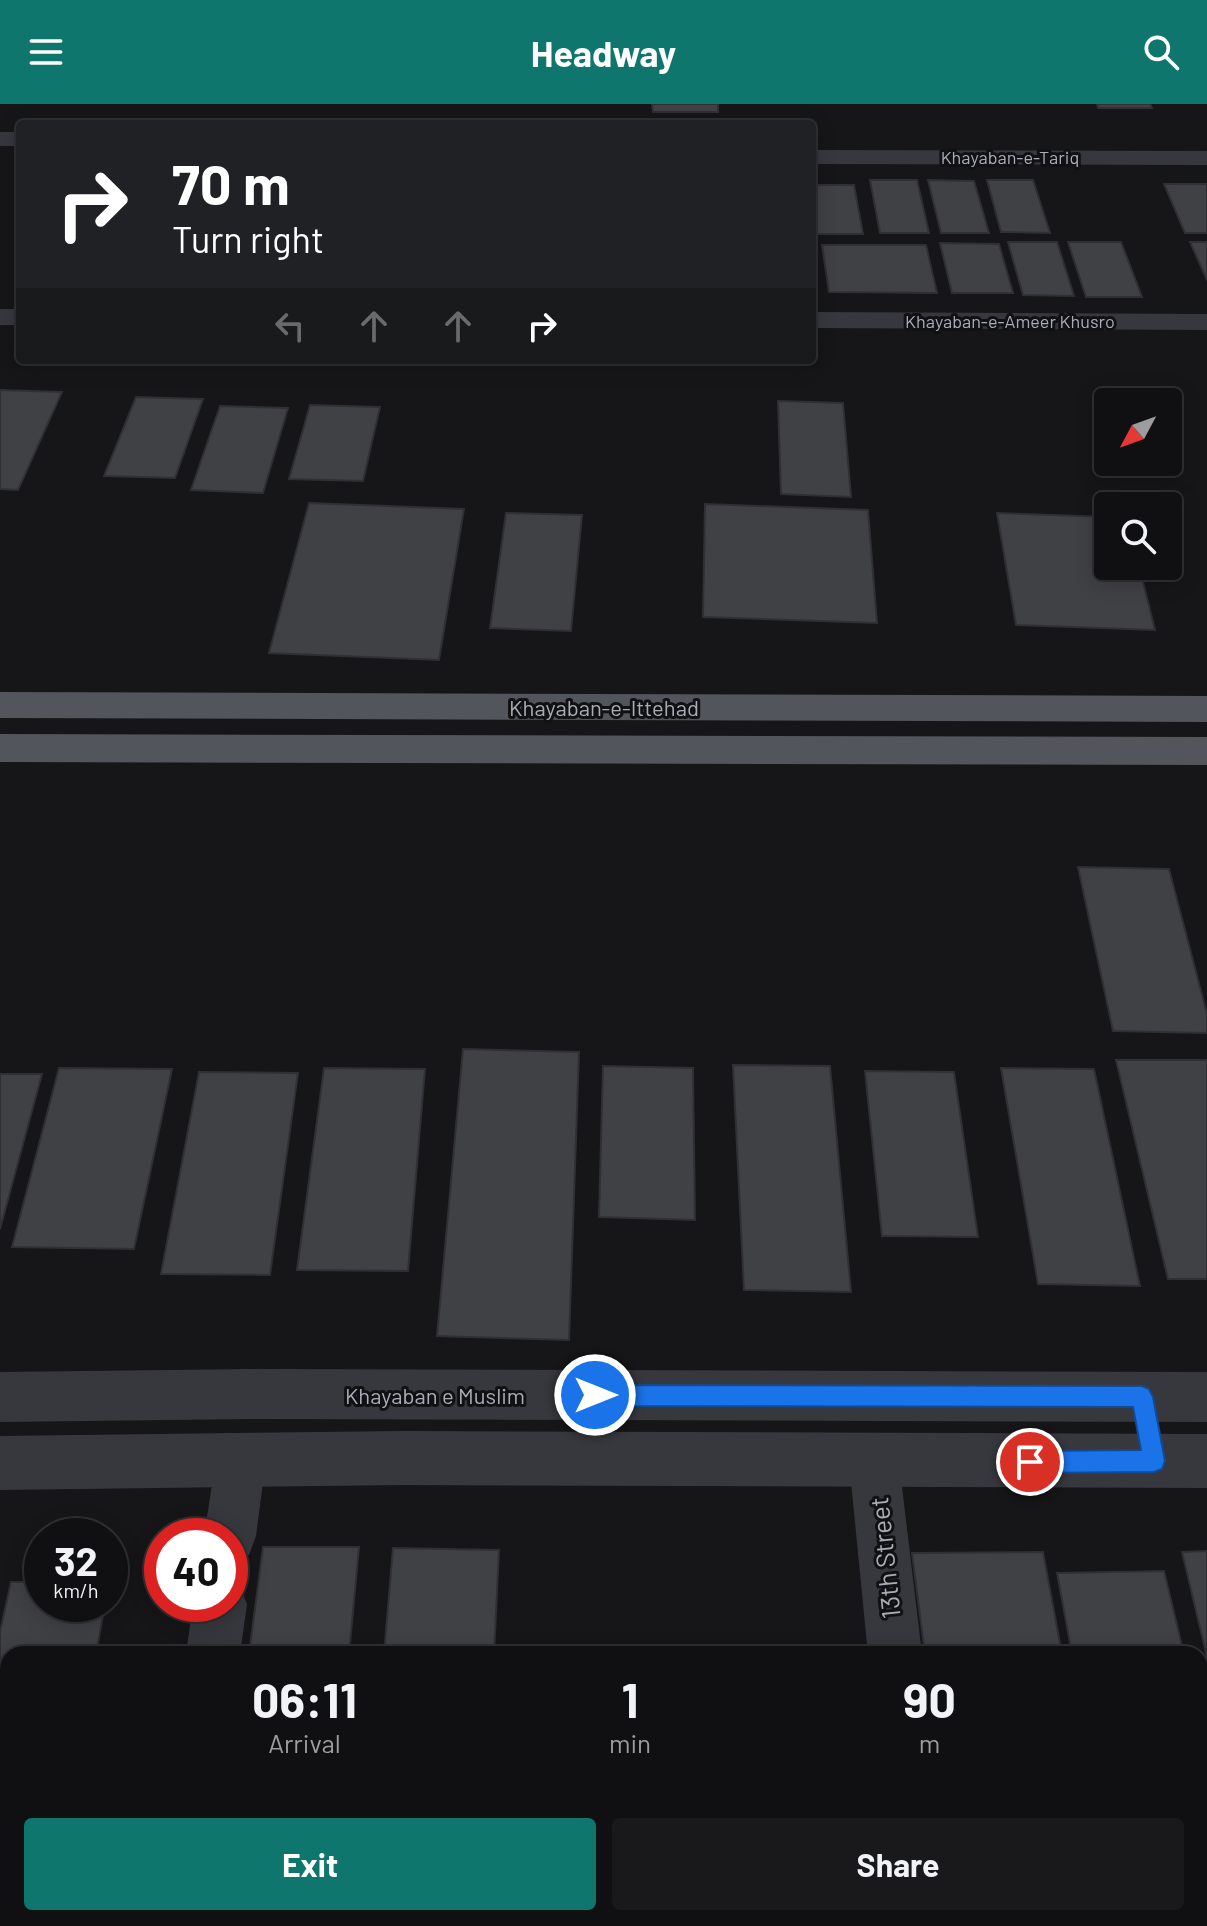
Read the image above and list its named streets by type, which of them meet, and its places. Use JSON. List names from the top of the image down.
{
  "streets": {
    "main road": ["Khayaban-e-Ittehad"],
    "street": [
      "Khayaban-e-Tariq",
      "Khayaban-e-Ameer Khusro",
      "Khayaban e Muslim",
      "13th Street"
    ]
  },
  "north": "bottom left",
  "page": {
    "header": "Headway",
    "turn": ["70 m", "Turn right"],
    "speed": "32 km/h",
    "limit": "40",
    "eta": [
      "06:11",
      "Arrival",
      "1",
      "min",
      "90",
      "m"
    ],
    "buttons": ["Exit", "Share"]
  }
}
